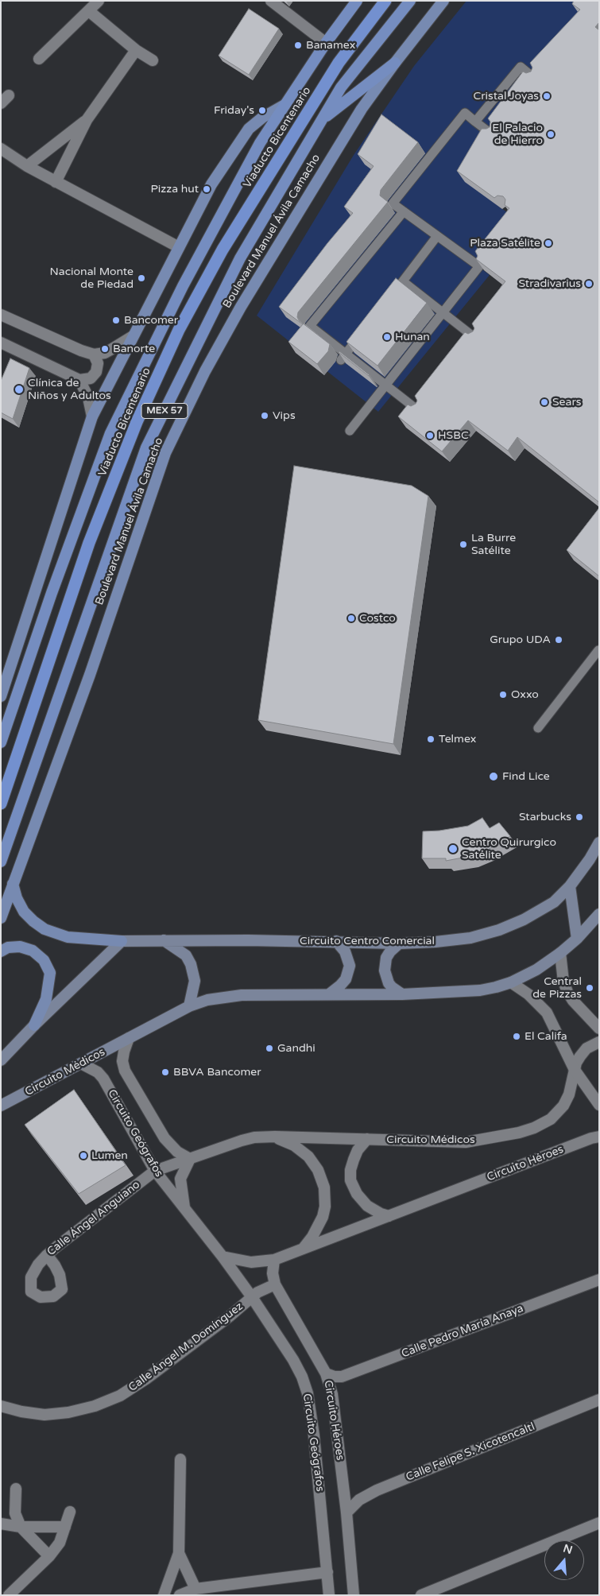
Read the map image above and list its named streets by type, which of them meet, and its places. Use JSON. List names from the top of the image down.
{
  "streets": {
    "highway": ["Viaducto Bicentenario", "Boulevard Manuel Ávila Camacho", "MEX 57"],
    "main road": ["Circuito Centro Comercial", "Circuito Médicos"],
    "street": [
      "Circuito Geógrafos",
      "Circuito Héroes",
      "Calle Ángel Anguiano",
      "Calle Pedro María Anaya",
      "Calle Ángel M. Domínguez",
      "Calle Felipe S. Xicotencaltl"
    ]
  },
  "crossings": [
    ["Circuito Médicos", "Circuito Geógrafos"],
    ["Circuito Médicos", "Circuito Héroes"],
    ["Circuito Médicos", "Calle Ángel Anguiano"],
    ["Circuito Geógrafos", "Circuito Héroes"],
    ["Circuito Geógrafos", "Calle Ángel Anguiano"],
    ["Circuito Geógrafos", "Calle Ángel M. Domínguez"],
    ["Circuito Héroes", "Calle Pedro María Anaya"],
    ["Circuito Héroes", "Calle Ángel M. Domínguez"],
    ["Circuito Héroes", "Calle Felipe S. Xicotencaltl"]
  ],
  "places": [
    "Banamex",
    "Cristal Joyas",
    "Friday's",
    "El Palacio de Hierro",
    "Pizza hut",
    "Plaza Satélite",
    "Nacional Monte de Piedad",
    "Stradivarius",
    "Bancomer",
    "Hunan",
    "Banorte",
    "Clínica de Niños y Adultos",
    "Sears",
    "Vips",
    "HSBC",
    "La Burre Satélite",
    "Costco",
    "Grupo UDA",
    "Oxxo",
    "Telmex",
    "Find Lice",
    "Starbucks",
    "Centro Quirurgico Satélite",
    "Central de Pizzas",
    "El Califa",
    "Gandhi",
    "BBVA Bancomer",
    "Lumen"
  ],
  "north": "top"
}
